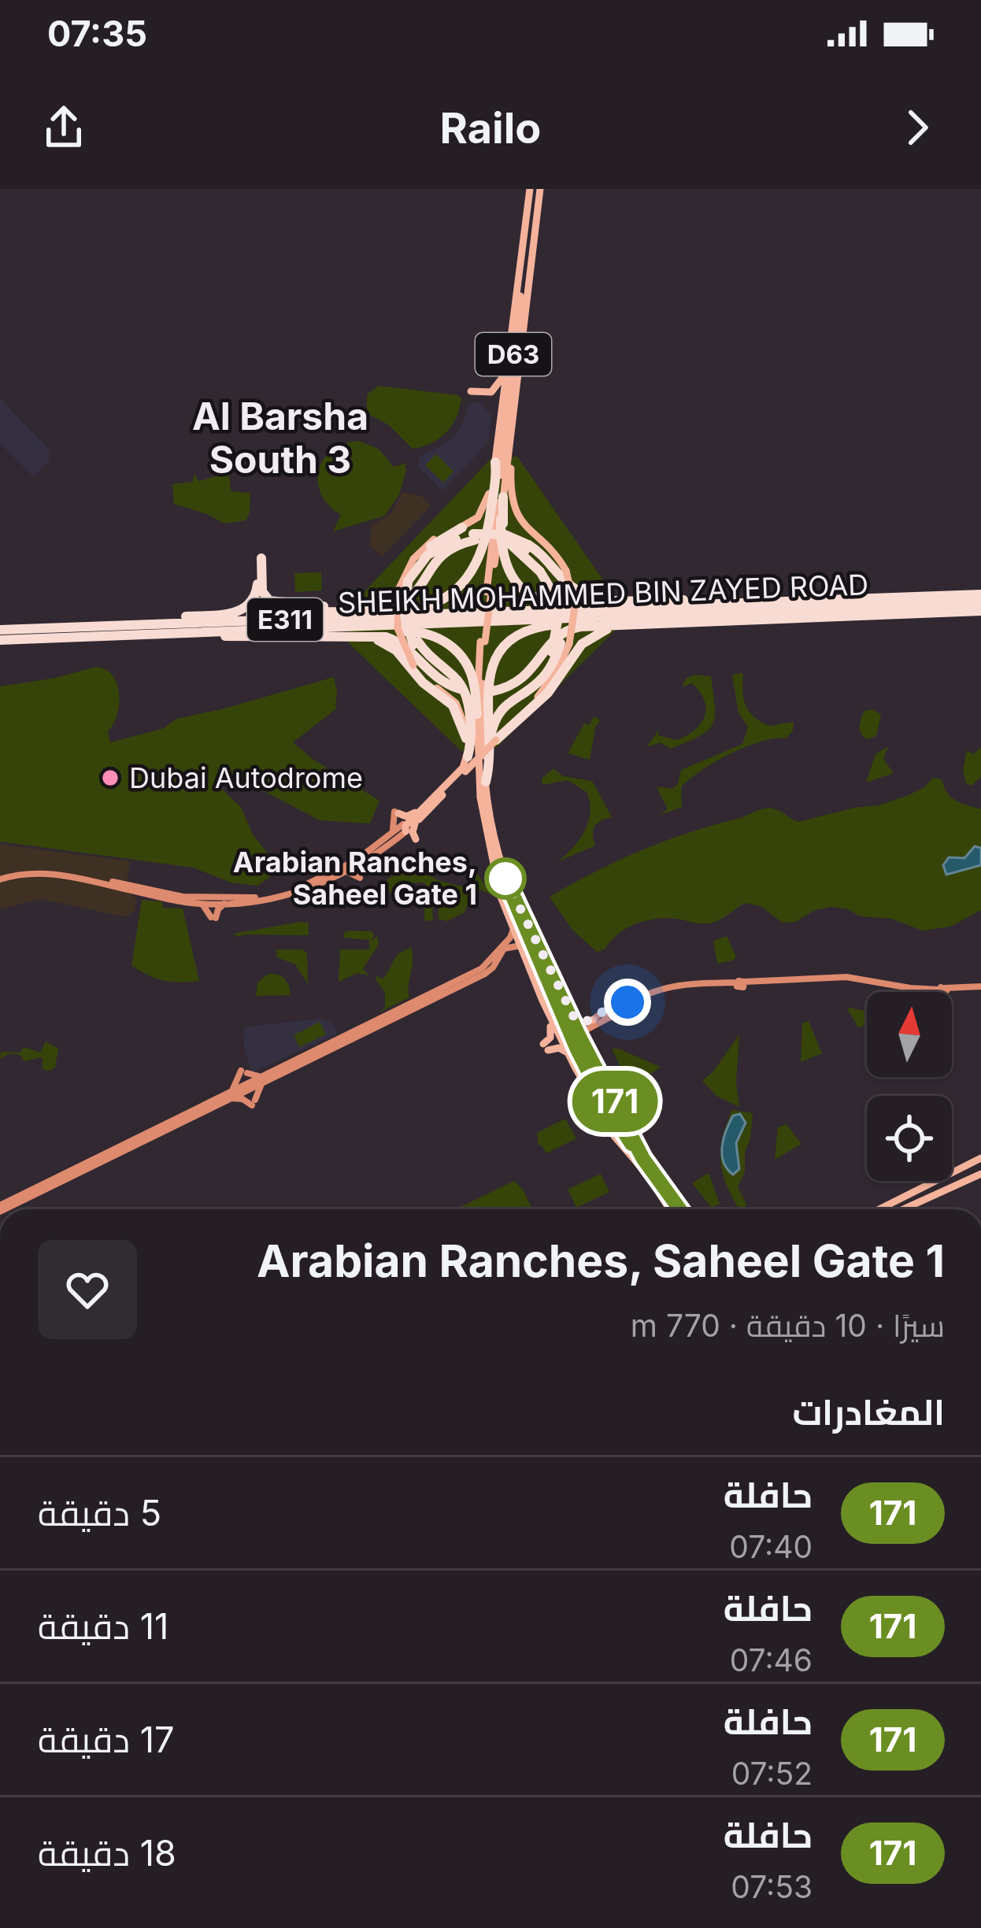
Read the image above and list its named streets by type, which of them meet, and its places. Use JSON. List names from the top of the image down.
{
  "streets": {
    "highway": ["SHEIKH MOHAMMED BIN ZAYED ROAD", "E311"],
    "main road": ["D63"]
  },
  "districts": ["Al Barsha South 3"],
  "places": ["Dubai Autodrome", "Arabian Ranches, Saheel Gate 1"],
  "lines": ["bus line 171"],
  "north": "top",
  "page": {
    "status": "07:35",
    "header": "Railo",
    "on_map": "171",
    "heading": [
      ["Arabian Ranches, Saheel Gate 1", "سيرًا · 10 دقيقة · 770 m"],
      "المغادرات"
    ],
    "list": [
      {
        "mark": "171",
        "name": "حافلة",
        "note": "07:40",
        "value": "5 دقيقة"
      },
      {
        "mark": "171",
        "name": "حافلة",
        "note": "07:46",
        "value": "11 دقيقة"
      },
      {
        "mark": "171",
        "name": "حافلة",
        "note": "07:52",
        "value": "17 دقيقة"
      },
      {
        "mark": "171",
        "name": "حافلة",
        "note": "07:53",
        "value": "18 دقيقة"
      }
    ]
  }
}
